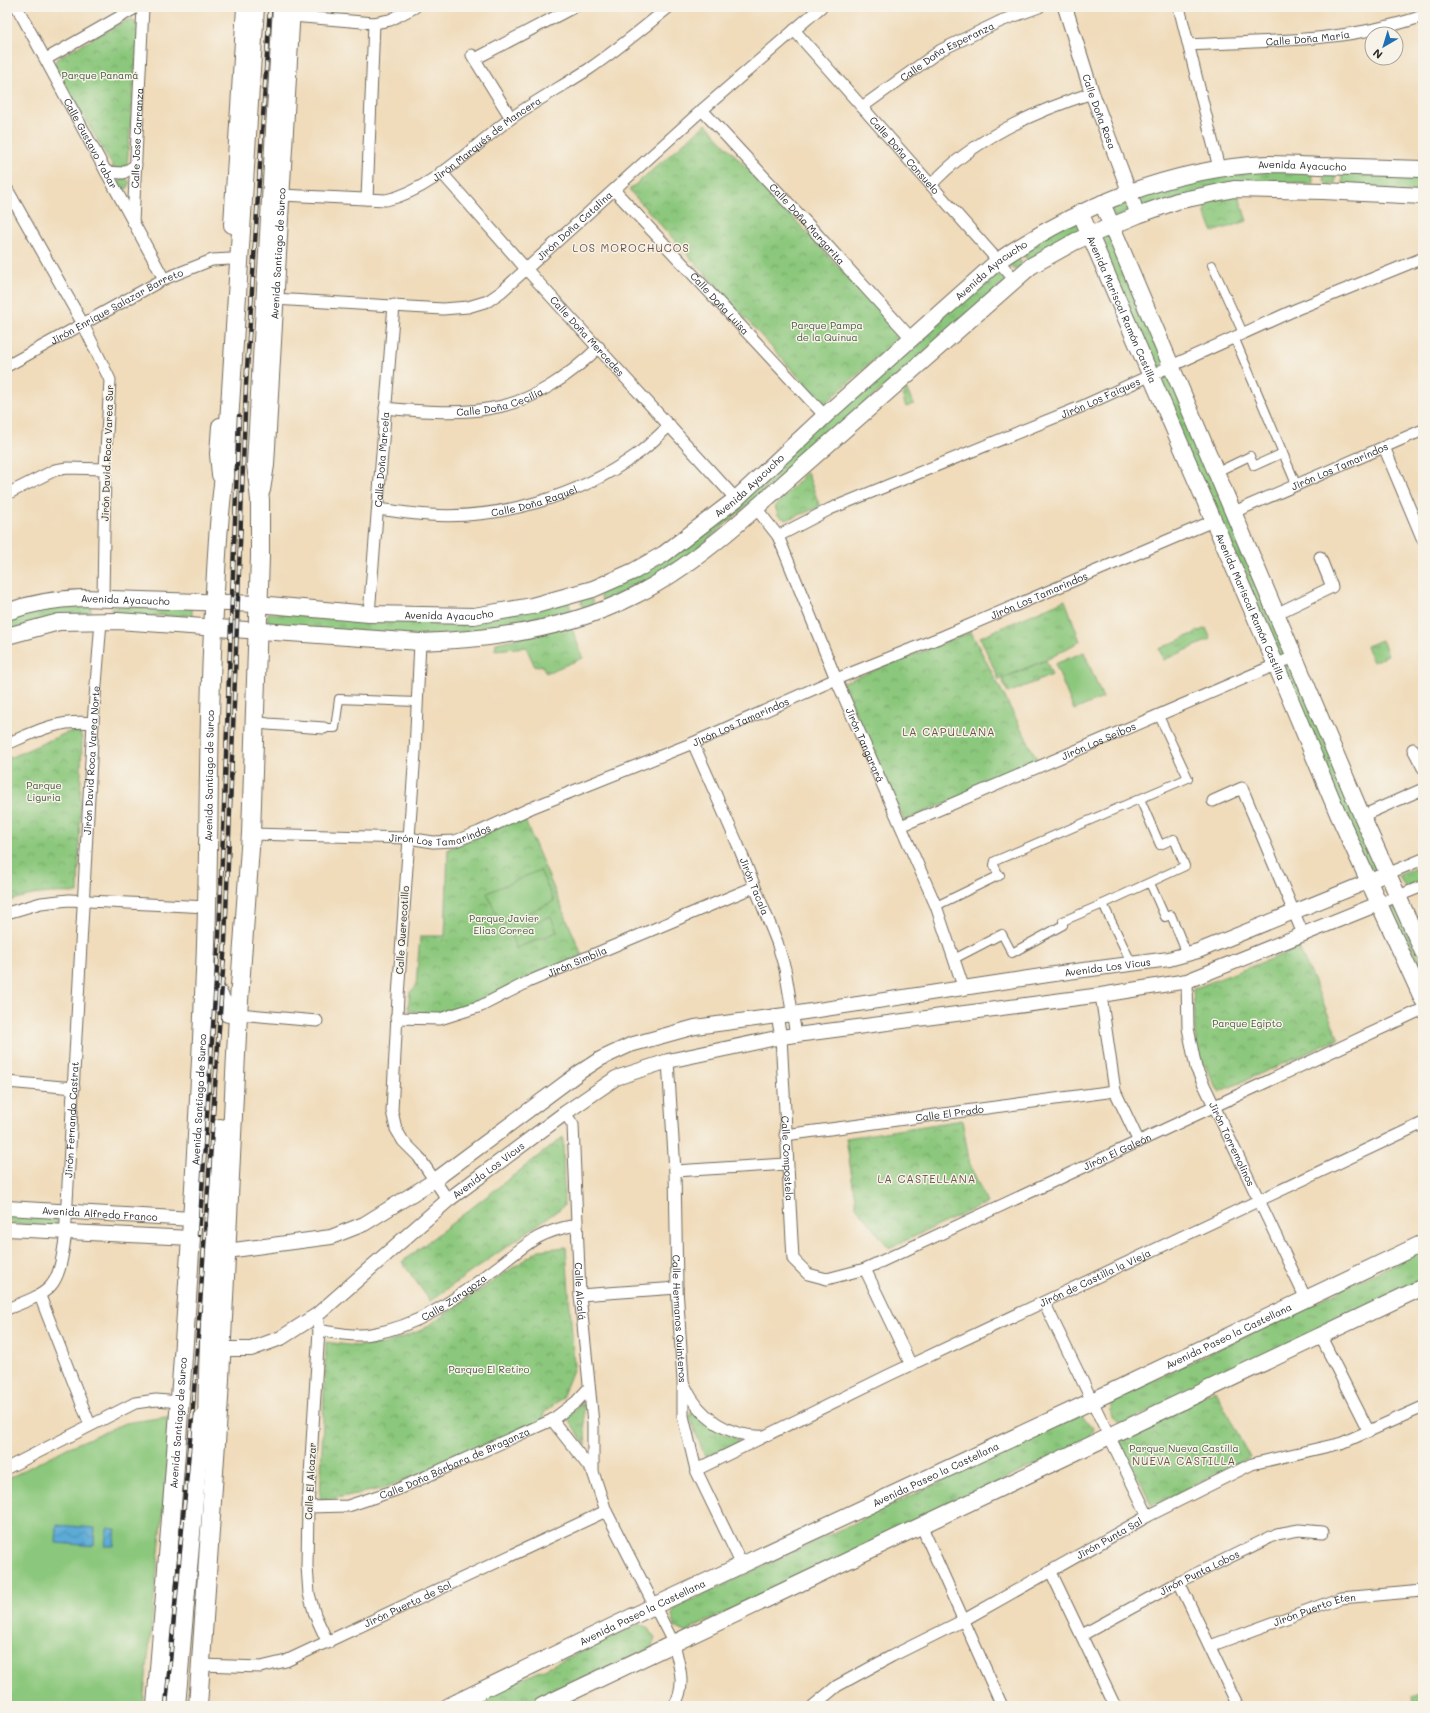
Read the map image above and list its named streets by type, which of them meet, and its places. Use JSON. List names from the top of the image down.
{
  "streets": {
    "main road": [
      "Avenida Ayacucho",
      "Avenida Santiago de Surco",
      "Avenida Mariscal Ramón Castilla",
      "Avenida Paseo la Castellana"
    ],
    "street": [
      "Calle Doña María",
      "Calle Doña Esperanza",
      "Calle Doña Rosa",
      "Calle Jose Carranza",
      "Jirón Marqués de Mancera",
      "Calle Gustavo Yabar",
      "Calle Doña Consuelo",
      "Calle Doña Margarita",
      "Jirón Doña Catalina",
      "Calle Doña Luisa",
      "Jirón Enrique Salazar Barreto",
      "Calle Doña Mercedes",
      "Jirón Los Faiques",
      "Calle Doña Cecilia",
      "Jirón David Roca Varea Sur",
      "Calle Doña Marcela",
      "Jirón Los Tamarindos",
      "Calle Doña Raquel",
      "Jirón Los Seibos",
      "Jirón Tangarará",
      "Jirón David Roca Varea Norte",
      "Jirón Tacala",
      "Calle Querecotillo",
      "Jirón Simbila",
      "Avenida Los Vicus",
      "Calle El Prado",
      "Jirón Fernando Castrat",
      "Jirón Torremolinos",
      "Jirón El Galeón",
      "Calle Compostela",
      "Avenida Alfredo Franco",
      "Jirón de Castilla la Vieja",
      "Calle Alcalá",
      "Calle Zaragoza",
      "Calle Hermanos Quinteros",
      "Calle Doña Bárbara de Braganza",
      "Calle El Alcazar",
      "Jirón Punta Sal",
      "Jirón Punta Lobos",
      "Jirón Puerta de Sol",
      "Jirón Puerto Eten"
    ]
  },
  "crossings": [
    ["Calle Doña Esperanza", "Calle Doña Consuelo"],
    ["Calle Doña Rosa", "Avenida Ayacucho"],
    ["Calle Jose Carranza", "Calle Gustavo Yabar"],
    ["Jirón Marqués de Mancera", "Avenida Santiago de Surco"],
    ["Jirón Marqués de Mancera", "Calle Doña Mercedes"],
    ["Calle Gustavo Yabar", "Jirón Enrique Salazar Barreto"],
    ["Calle Doña Consuelo", "Avenida Ayacucho"],
    ["Calle Doña Consuelo", "Jirón Doña Catalina"],
    ["Avenida Ayacucho", "Calle Doña Margarita"],
    ["Avenida Ayacucho", "Avenida Santiago de Surco"],
    ["Avenida Ayacucho", "Calle Doña Luisa"],
    ["Avenida Ayacucho", "Avenida Mariscal Ramón Castilla"],
    ["Avenida Ayacucho", "Calle Doña Mercedes"],
    ["Avenida Ayacucho", "Jirón David Roca Varea Sur"],
    ["Avenida Ayacucho", "Calle Doña Marcela"],
    ["Avenida Ayacucho", "Jirón Tangarará"],
    ["Avenida Ayacucho", "Jirón David Roca Varea Norte"],
    ["Avenida Ayacucho", "Calle Querecotillo"],
    ["Calle Doña Margarita", "Jirón Doña Catalina"],
    ["Jirón Doña Catalina", "Avenida Santiago de Surco"],
    ["Jirón Doña Catalina", "Calle Doña Luisa"],
    ["Jirón Doña Catalina", "Calle Doña Mercedes"],
    ["Jirón Doña Catalina", "Calle Doña Marcela"],
    ["Avenida Santiago de Surco", "Jirón Enrique Salazar Barreto"],
    ["Avenida Santiago de Surco", "Jirón Los Tamarindos"],
    ["Avenida Santiago de Surco", "Avenida Los Vicus"],
    ["Avenida Santiago de Surco", "Avenida Alfredo Franco"],
    ["Avenida Santiago de Surco", "Jirón Puerta de Sol"],
    ["Jirón Enrique Salazar Barreto", "Jirón David Roca Varea Sur"],
    ["Avenida Mariscal Ramón Castilla", "Jirón Los Faiques"],
    ["Avenida Mariscal Ramón Castilla", "Jirón Los Tamarindos"],
    ["Avenida Mariscal Ramón Castilla", "Jirón Los Seibos"],
    ["Avenida Mariscal Ramón Castilla", "Avenida Los Vicus"],
    ["Calle Doña Mercedes", "Calle Doña Cecilia"],
    ["Calle Doña Mercedes", "Calle Doña Raquel"],
    ["Jirón Los Faiques", "Jirón Tangarará"],
    ["Calle Doña Cecilia", "Calle Doña Marcela"],
    ["Calle Doña Marcela", "Calle Doña Raquel"],
    ["Jirón Los Tamarindos", "Jirón Tangarará"],
    ["Jirón Los Tamarindos", "Jirón Tacala"],
    ["Jirón Los Tamarindos", "Calle Querecotillo"],
    ["Jirón Los Seibos", "Jirón Tangarará"],
    ["Jirón Tangarará", "Avenida Los Vicus"],
    ["Jirón David Roca Varea Norte", "Jirón Fernando Castrat"],
    ["Jirón Tacala", "Jirón Simbila"],
    ["Jirón Tacala", "Avenida Los Vicus"],
    ["Calle Querecotillo", "Jirón Simbila"],
    ["Calle Querecotillo", "Avenida Los Vicus"],
    ["Avenida Los Vicus", "Jirón Torremolinos"],
    ["Avenida Los Vicus", "Calle Compostela"],
    ["Avenida Los Vicus", "Calle Alcalá"],
    ["Avenida Los Vicus", "Calle Hermanos Quinteros"],
    ["Avenida Los Vicus", "Calle El Alcazar"],
    ["Calle El Prado", "Calle Compostela"],
    ["Jirón Fernando Castrat", "Avenida Alfredo Franco"],
    ["Jirón Torremolinos", "Jirón El Galeón"],
    ["Jirón Torremolinos", "Jirón de Castilla la Vieja"],
    ["Jirón Torremolinos", "Avenida Paseo la Castellana"],
    ["Jirón El Galeón", "Calle Compostela"],
    ["Jirón de Castilla la Vieja", "Calle Hermanos Quinteros"],
    ["Calle Alcalá", "Calle Zaragoza"],
    ["Calle Alcalá", "Avenida Paseo la Castellana"],
    ["Calle Alcalá", "Calle Doña Bárbara de Braganza"],
    ["Calle Alcalá", "Jirón Puerta de Sol"],
    ["Calle Zaragoza", "Calle El Alcazar"],
    ["Calle Hermanos Quinteros", "Avenida Paseo la Castellana"],
    ["Calle Doña Bárbara de Braganza", "Calle El Alcazar"],
    ["Calle El Alcazar", "Jirón Puerta de Sol"]
  ],
  "districts": [
    "LOS MOROCHUCOS",
    "LA CAPULLANA",
    "LA CASTELLANA",
    "NUEVA CASTILLA"
  ],
  "parks": [
    "Parque Panamá",
    "Parque Pampa de la Quinua",
    "Parque Liguria",
    "Parque Javier Elias Correa",
    "Parque Egipto",
    "Parque El Retiro",
    "Parque Nueva Castilla"
  ],
  "north": "bottom left"
}
